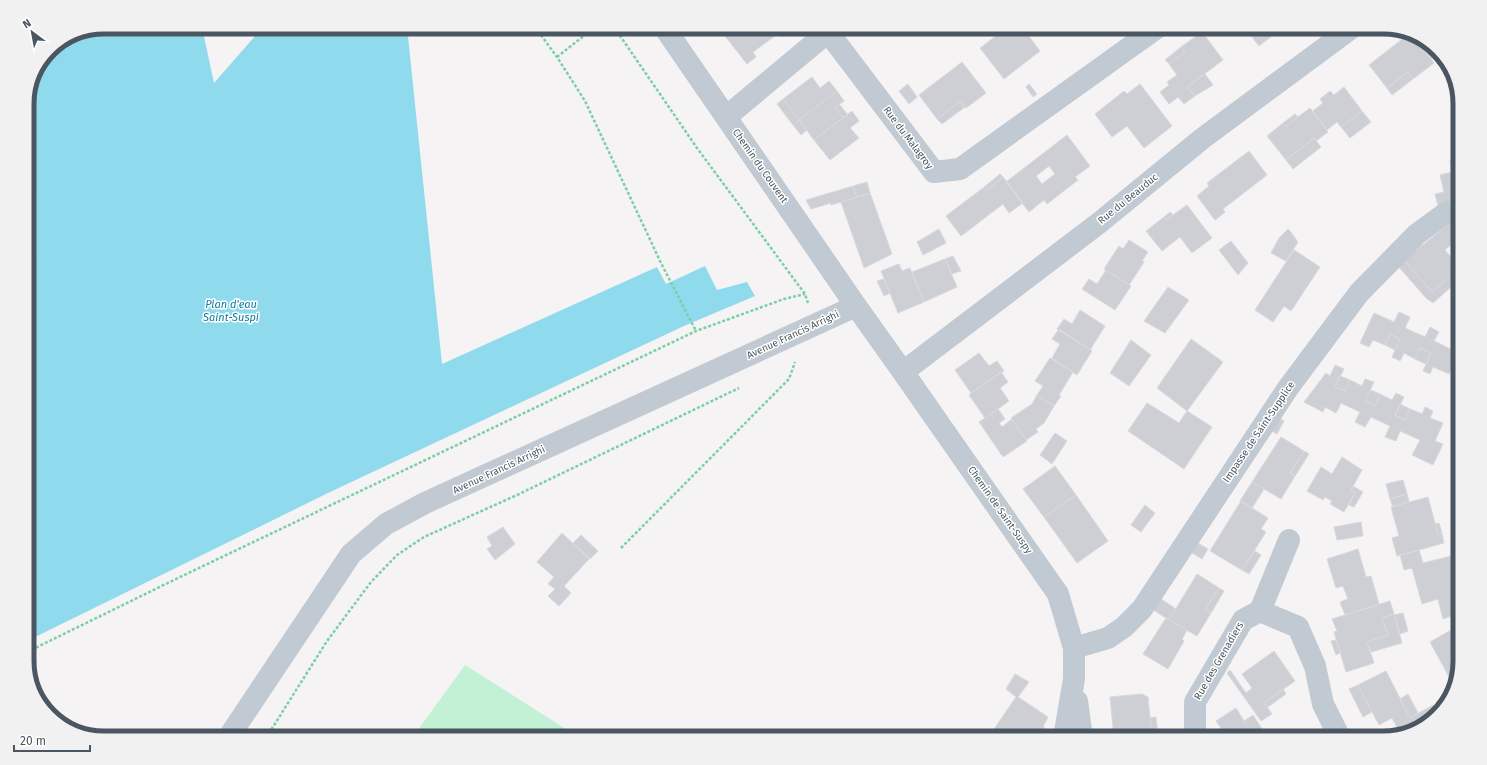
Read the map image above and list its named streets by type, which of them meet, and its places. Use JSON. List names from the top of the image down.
{
  "streets": {
    "street": [
      "Rue du Malagroy",
      "Chemin du Couvent",
      "Rue du Beauduc",
      "Avenue Francis Arrighi",
      "Impasse de Saint-Supplice",
      "Chemin de Saint-Suspy",
      "Rue des Grenadiers"
    ]
  },
  "crossings": [
    ["Rue du Malagroy", "Chemin du Couvent"],
    ["Chemin du Couvent", "Avenue Francis Arrighi"],
    ["Chemin du Couvent", "Chemin de Saint-Suspy"],
    ["Rue du Beauduc", "Chemin de Saint-Suspy"],
    ["Avenue Francis Arrighi", "Chemin de Saint-Suspy"],
    ["Impasse de Saint-Supplice", "Chemin de Saint-Suspy"]
  ],
  "water": ["Plan d'eau Saint-Suspi"],
  "scale_bar": "20 m",
  "north": "top left"
}
